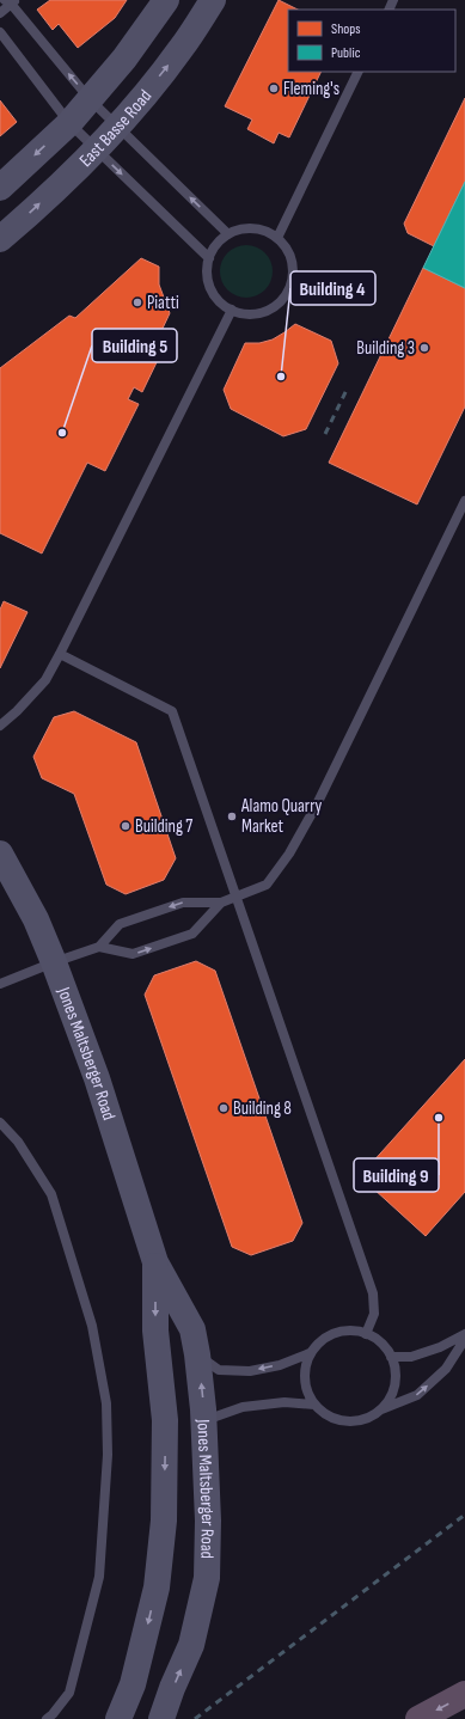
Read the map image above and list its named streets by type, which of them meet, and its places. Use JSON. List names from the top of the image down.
{
  "streets": {
    "main road": ["East Basse Road", "Jones Maltsberger Road"]
  },
  "places": [
    "Fleming's",
    "Piatti",
    "Building 3",
    "Building 4",
    "Building 5",
    "Alamo Quarry Market",
    "Building 7",
    "Building 8",
    "Building 9"
  ],
  "legend": ["Shops", "Public"]
}
